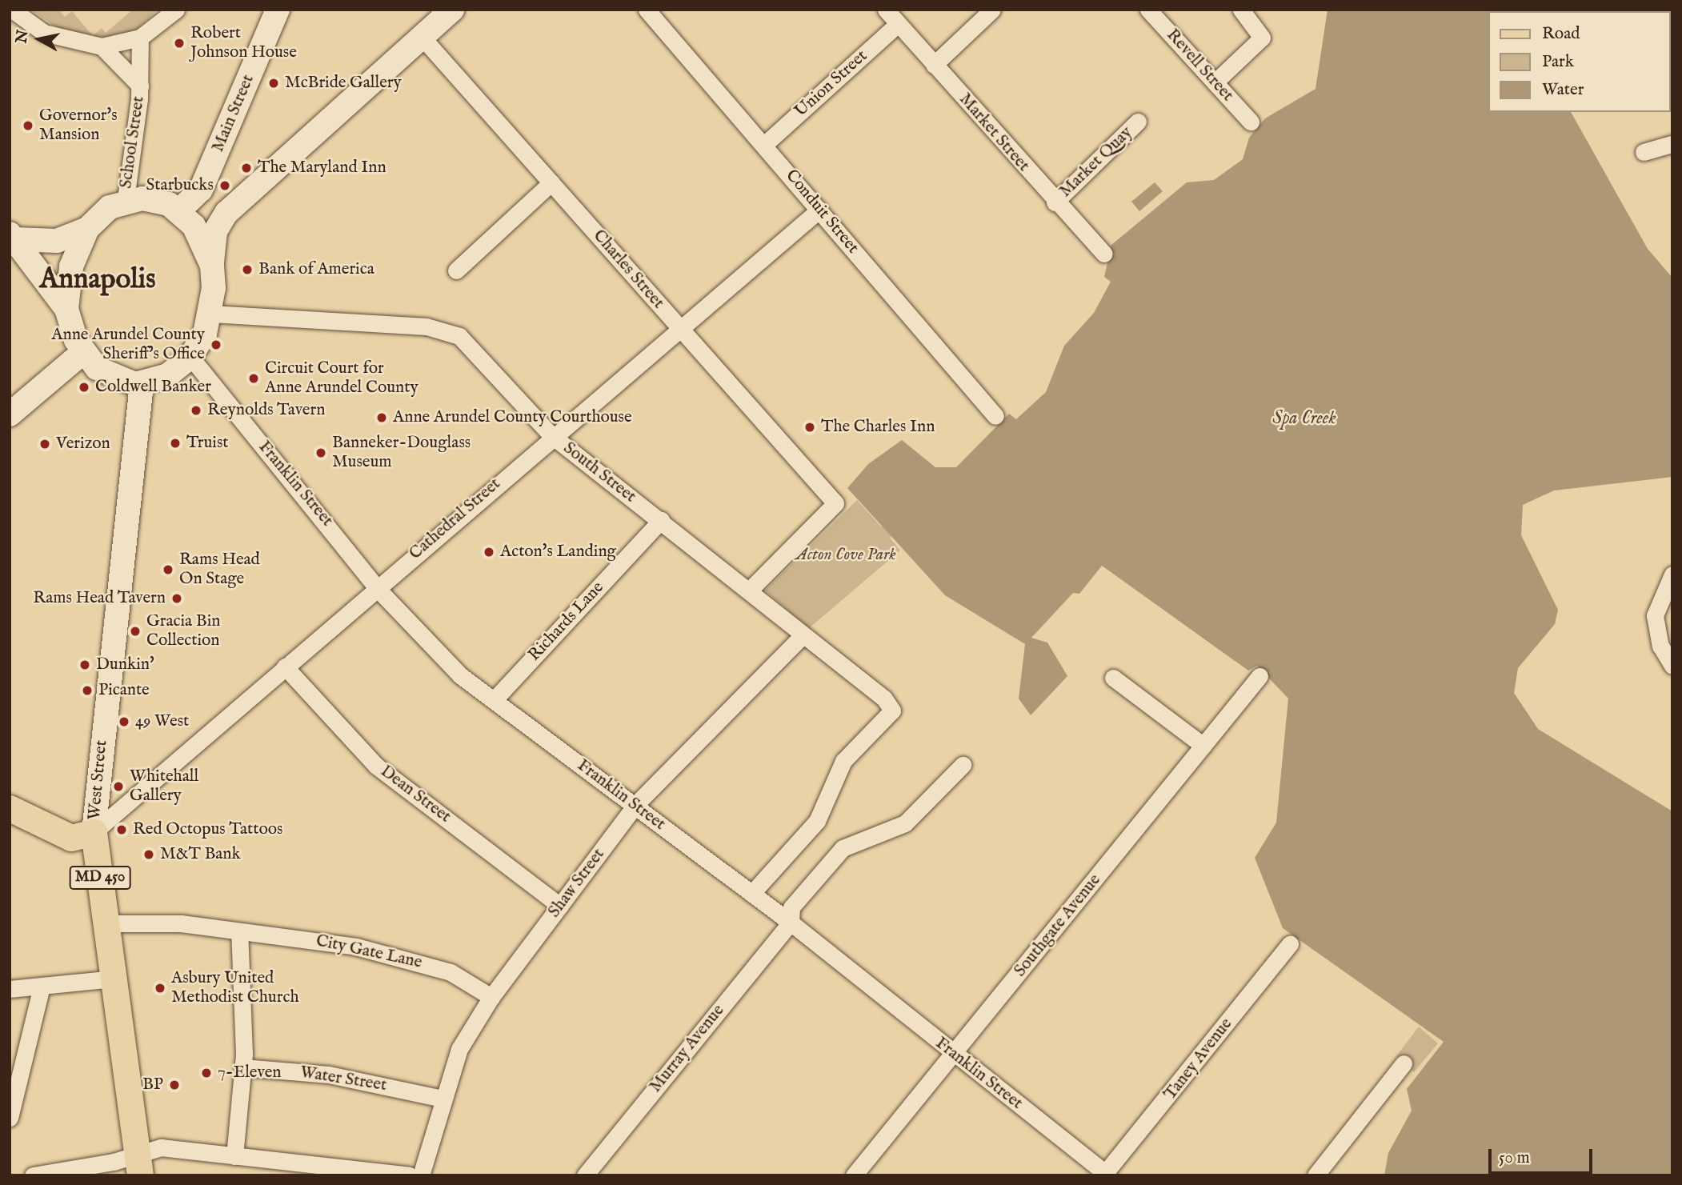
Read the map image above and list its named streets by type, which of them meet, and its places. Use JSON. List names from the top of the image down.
{
  "streets": {
    "main road": ["Main Street", "West Street", "MD 450"],
    "street": [
      "Revell Street",
      "Union Street",
      "Market Street",
      "School Street",
      "Market Quay",
      "Conduit Street",
      "Charles Street",
      "South Street",
      "Franklin Street",
      "Cathedral Street",
      "Richards Lane",
      "Dean Street",
      "Shaw Street",
      "Southgate Avenue",
      "City Gate Lane",
      "Murray Avenue",
      "Taney Avenue",
      "Water Street"
    ]
  },
  "crossings": [
    ["Union Street", "Market Street"],
    ["Union Street", "Conduit Street"],
    ["Main Street", "School Street"],
    ["Main Street", "South Street"],
    ["Main Street", "Franklin Street"],
    ["Main Street", "West Street"],
    ["Market Street", "Market Quay"],
    ["School Street", "South Street"],
    ["School Street", "Franklin Street"],
    ["School Street", "West Street"],
    ["Conduit Street", "Cathedral Street"],
    ["Charles Street", "South Street"],
    ["Charles Street", "Cathedral Street"],
    ["South Street", "Franklin Street"],
    ["South Street", "Cathedral Street"],
    ["South Street", "Richards Lane"],
    ["South Street", "West Street"],
    ["South Street", "Shaw Street"],
    ["Franklin Street", "Cathedral Street"],
    ["Franklin Street", "Richards Lane"],
    ["Franklin Street", "West Street"],
    ["Franklin Street", "Shaw Street"],
    ["Franklin Street", "Southgate Avenue"],
    ["Franklin Street", "Murray Avenue"],
    ["Franklin Street", "Taney Avenue"],
    ["Cathedral Street", "West Street"],
    ["Cathedral Street", "Dean Street"],
    ["West Street", "City Gate Lane"],
    ["Dean Street", "Shaw Street"],
    ["Shaw Street", "City Gate Lane"],
    ["Shaw Street", "Water Street"]
  ],
  "districts": ["Annapolis"],
  "water": ["Spa Creek"],
  "parks": ["Acton Cove Park"],
  "places": [
    "Robert Johnson House",
    "McBride Gallery",
    "Governor's Mansion",
    "The Maryland Inn",
    "Starbucks",
    "Bank of America",
    "Anne Arundel County Sheriff's Office",
    "Circuit Court for Anne Arundel County",
    "Coldwell Banker",
    "Reynolds Tavern",
    "Anne Arundel County Courthouse",
    "The Charles Inn",
    "Truist",
    "Verizon",
    "Banneker-Douglass Museum",
    "Acton's Landing",
    "Rams Head On Stage",
    "Rams Head Tavern",
    "Gracia Bin Collection",
    "Dunkin'",
    "Picante",
    "49 West",
    "Whitehall Gallery",
    "Red Octopus Tattoos",
    "M&T Bank",
    "Asbury United Methodist Church",
    "7-Eleven",
    "BP"
  ],
  "legend": ["Road", "Park", "Water"],
  "scale_bar": "50 m",
  "north": "left"
}
